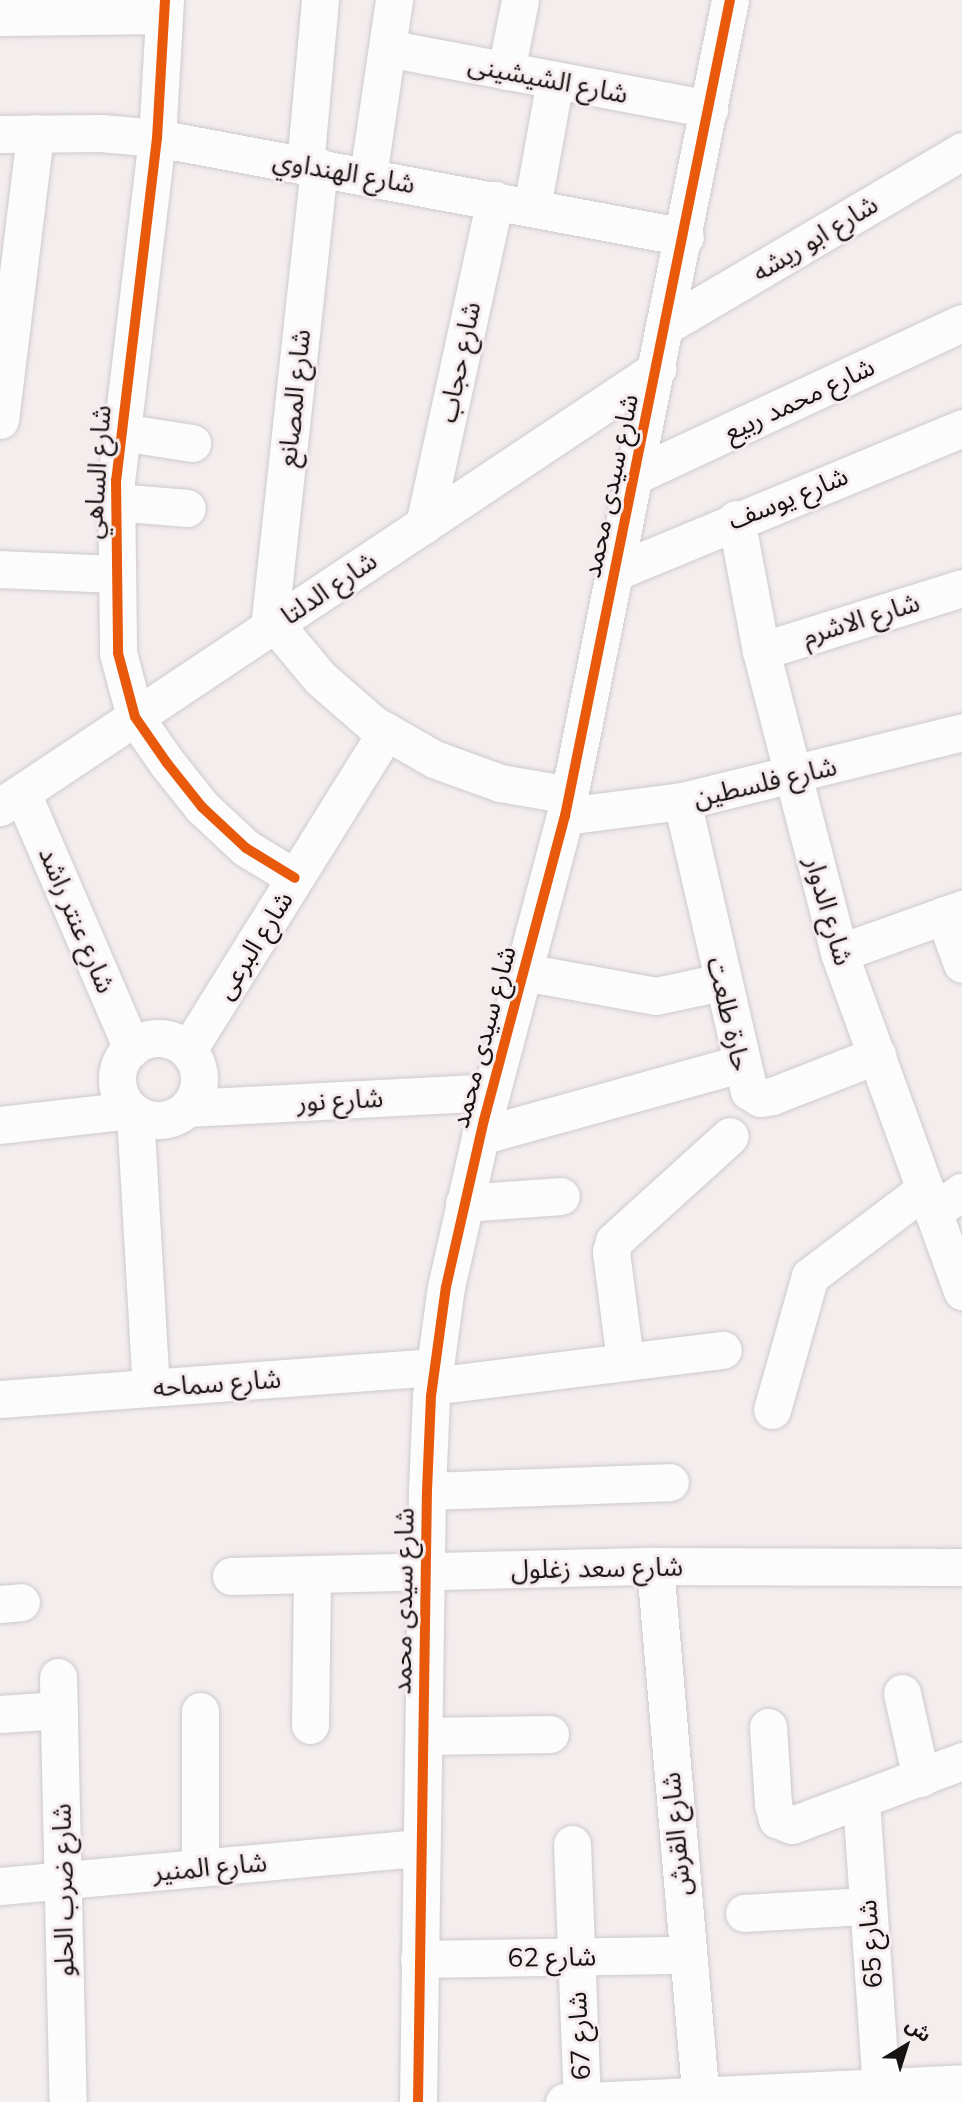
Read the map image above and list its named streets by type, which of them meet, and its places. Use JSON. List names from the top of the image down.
{
  "streets": {
    "street": [
      "شارع الشيشينى",
      "شارع الهنداوي",
      "شارع ابو ريشه",
      "شارع حجاب",
      "شارع المصانع",
      "شارع محمد ربيع",
      "شارع الساهي",
      "شارع سيدى محمد",
      "شارع يوسف",
      "شارع الدلتا",
      "شارع الاشرم",
      "شارع فلسطين",
      "شارع الدوار",
      "شارع عنتر راشد",
      "شارع البرعى",
      "حارة طلعت",
      "شارع نور",
      "شارع سماحه",
      "شارع سعد زغلول",
      "شارع القرش",
      "شارع المنير",
      "شارع ضرب الحلو",
      "شارع 65",
      "شارع 62",
      "شارع 67"
    ]
  },
  "crossings": [
    ["شارع الشيشينى", "شارع سيدى محمد"],
    ["شارع الهنداوي", "شارع حجاب"],
    ["شارع الهنداوي", "شارع المصانع"],
    ["شارع الهنداوي", "شارع الساهي"],
    ["شارع الهنداوي", "شارع سيدى محمد"],
    ["شارع ابو ريشه", "شارع سيدى محمد"],
    ["شارع حجاب", "شارع الدلتا"],
    ["شارع المصانع", "شارع الدلتا"],
    ["شارع المصانع", "شارع فلسطين"],
    ["شارع محمد ربيع", "شارع سيدى محمد"],
    ["شارع الساهي", "شارع الدلتا"],
    ["شارع الساهي", "شارع البرعى"],
    ["شارع سيدى محمد", "شارع يوسف"],
    ["شارع سيدى محمد", "شارع الدلتا"],
    ["شارع سيدى محمد", "شارع فلسطين"],
    ["شارع سيدى محمد", "شارع نور"],
    ["شارع سيدى محمد", "شارع سماحه"],
    ["شارع سيدى محمد", "شارع سعد زغلول"],
    ["شارع سيدى محمد", "شارع المنير"],
    ["شارع سيدى محمد", "شارع 62"],
    ["شارع يوسف", "شارع الدوار"],
    ["شارع الدلتا", "شارع فلسطين"],
    ["شارع الدلتا", "شارع عنتر راشد"],
    ["شارع الاشرم", "شارع الدوار"],
    ["شارع فلسطين", "شارع الدوار"],
    ["شارع فلسطين", "شارع البرعى"],
    ["شارع فلسطين", "حارة طلعت"],
    ["شارع الدوار", "حارة طلعت"],
    ["شارع عنتر راشد", "شارع البرعى"],
    ["شارع عنتر راشد", "شارع نور"],
    ["شارع البرعى", "شارع نور"],
    ["شارع سعد زغلول", "شارع القرش"],
    ["شارع القرش", "شارع 62"],
    ["شارع المنير", "شارع ضرب الحلو"],
    ["شارع 62", "شارع 67"]
  ],
  "north": "top right"
}
